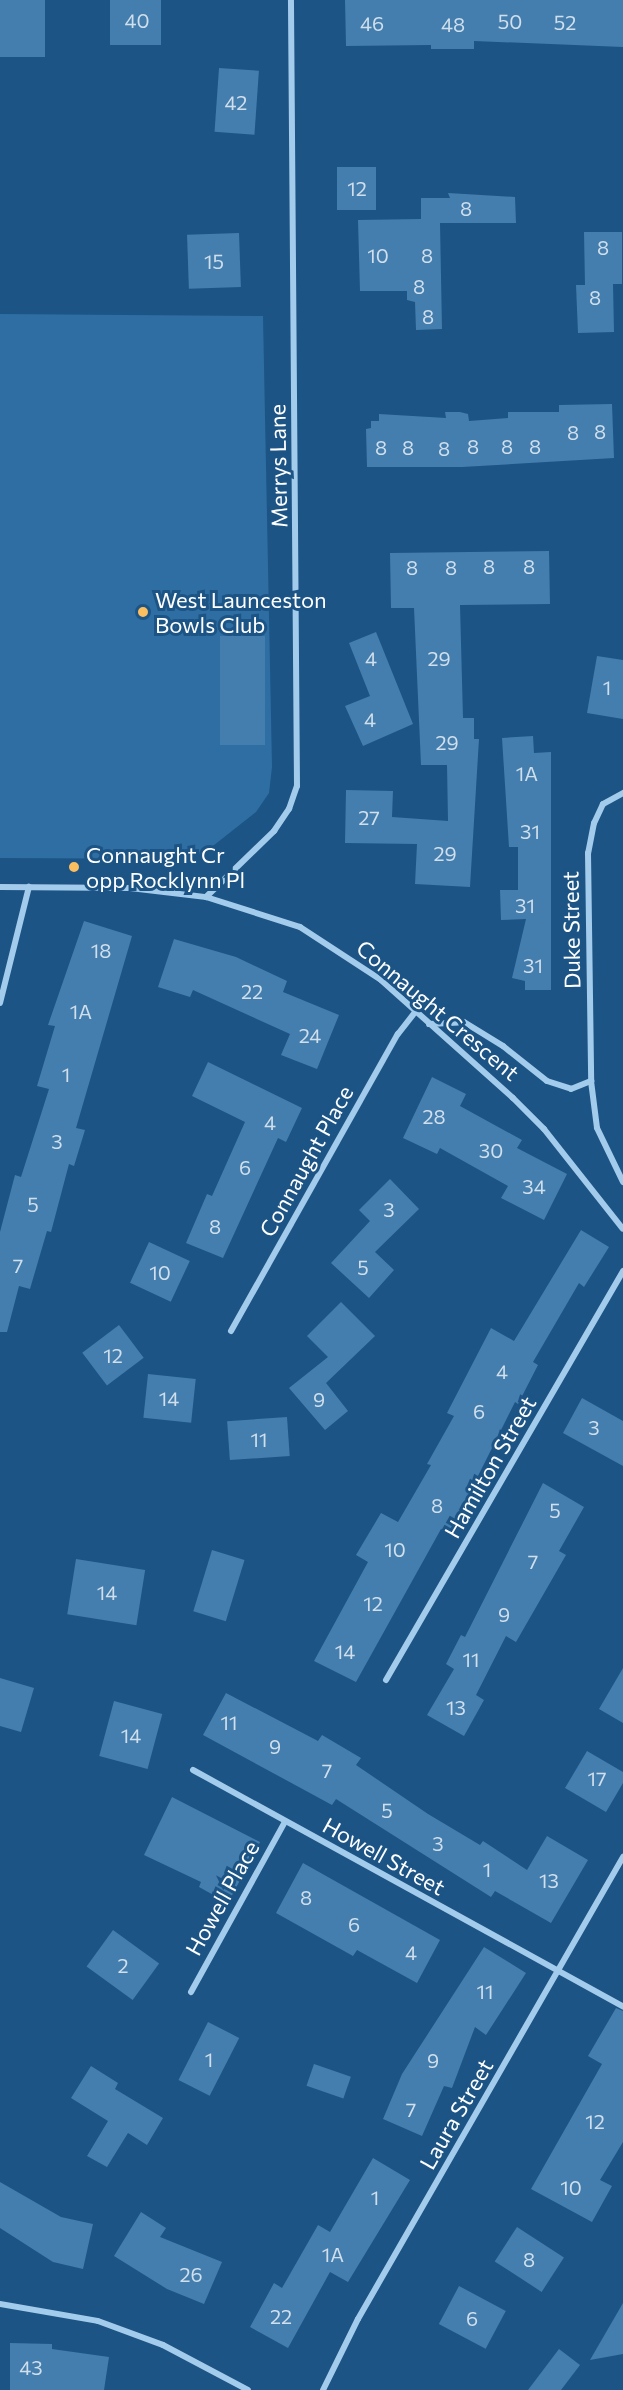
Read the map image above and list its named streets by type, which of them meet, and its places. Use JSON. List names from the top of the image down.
{
  "streets": {
    "street": [
      "Merrys Lane",
      "Duke Street",
      "Connaught Crescent",
      "Connaught Place",
      "Hamilton Street",
      "Howell Street",
      "Howell Place",
      "Laura Street"
    ]
  },
  "crossings": [
    ["Merrys Lane", "Connaught Crescent"],
    ["Connaught Crescent", "Connaught Place"],
    ["Howell Street", "Howell Place"],
    ["Howell Street", "Laura Street"]
  ],
  "places": ["West Launceston Bowls Club", "Connaught Cr opp Rocklynn Pl"],
  "house_numbers": [
    "40",
    "50",
    "52",
    "46",
    "48",
    "42",
    "12",
    "8",
    "8",
    "10",
    "8",
    "15",
    "8",
    "8",
    "8",
    "8",
    "8",
    "8",
    "8",
    "8",
    "8",
    "8",
    "8",
    "8",
    "8",
    "8",
    "8",
    "4",
    "29",
    "1",
    "4",
    "29",
    "1A",
    "27",
    "31",
    "29",
    "31",
    "18",
    "31",
    "22",
    "1A",
    "24",
    "1",
    "28",
    "4",
    "3",
    "30",
    "6",
    "34",
    "5",
    "3",
    "8",
    "7",
    "5",
    "10",
    "12",
    "4",
    "14",
    "9",
    "6",
    "3",
    "11",
    "8",
    "5",
    "10",
    "7",
    "14",
    "12",
    "9",
    "14",
    "11",
    "13",
    "11",
    "14",
    "9",
    "7",
    "17",
    "5",
    "3",
    "1",
    "13",
    "8",
    "6",
    "4",
    "2",
    "11",
    "1",
    "9",
    "7",
    "12",
    "10",
    "1",
    "1A",
    "8",
    "26",
    "22",
    "6",
    "43"
  ]
}
